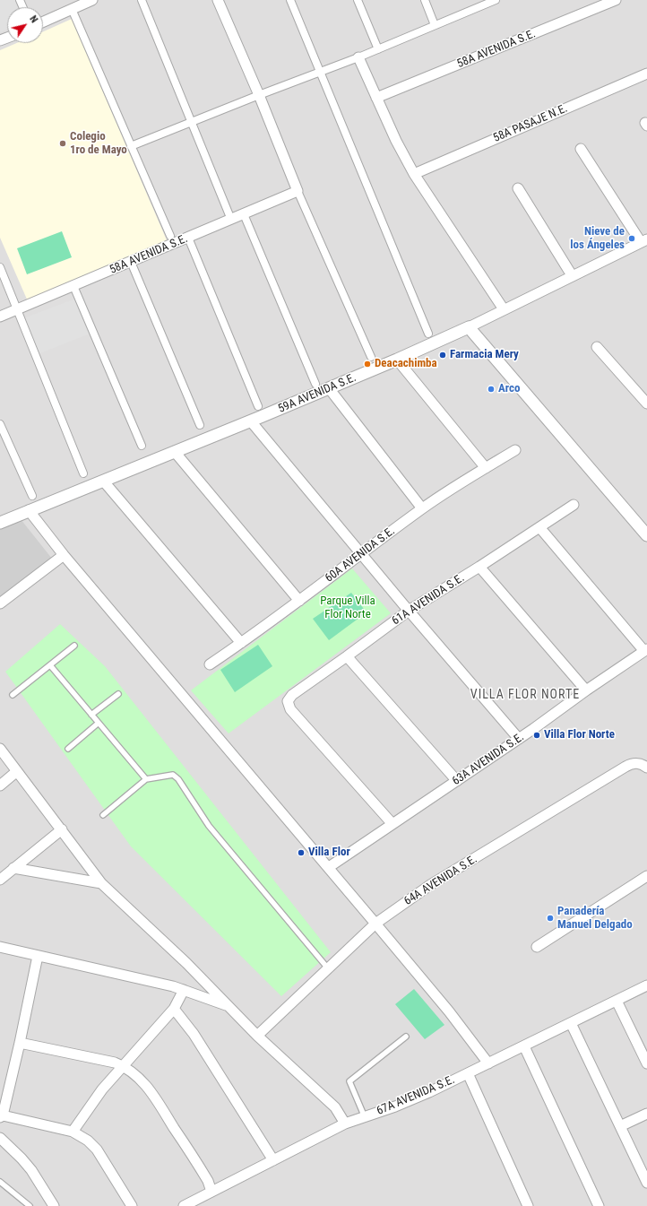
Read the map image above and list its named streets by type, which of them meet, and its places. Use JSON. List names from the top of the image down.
{
  "streets": {
    "street": [
      "58A AVENIDA S.E.",
      "58A PASAJE N.E.",
      "59A AVENIDA S.E.",
      "60A AVENIDA S.E.",
      "61A AVENIDA S.E.",
      "63A AVENIDA S.E.",
      "64A AVENIDA S.E.",
      "67A AVENIDA S.E."
    ]
  },
  "crossings": [
    ["61A AVENIDA S.E.", "63A AVENIDA S.E."]
  ],
  "districts": ["VILLA FLOR NORTE"],
  "parks": ["Parque Villa Flor Norte"],
  "places": [
    "Colegio 1ro de Mayo",
    "Nieve de los Ángeles",
    "Farmacia Mery",
    "Deacachimba",
    "Arco",
    "Villa Flor Norte",
    "Villa Flor",
    "Panadería Manuel Delgado"
  ],
  "north": "top right"
}
